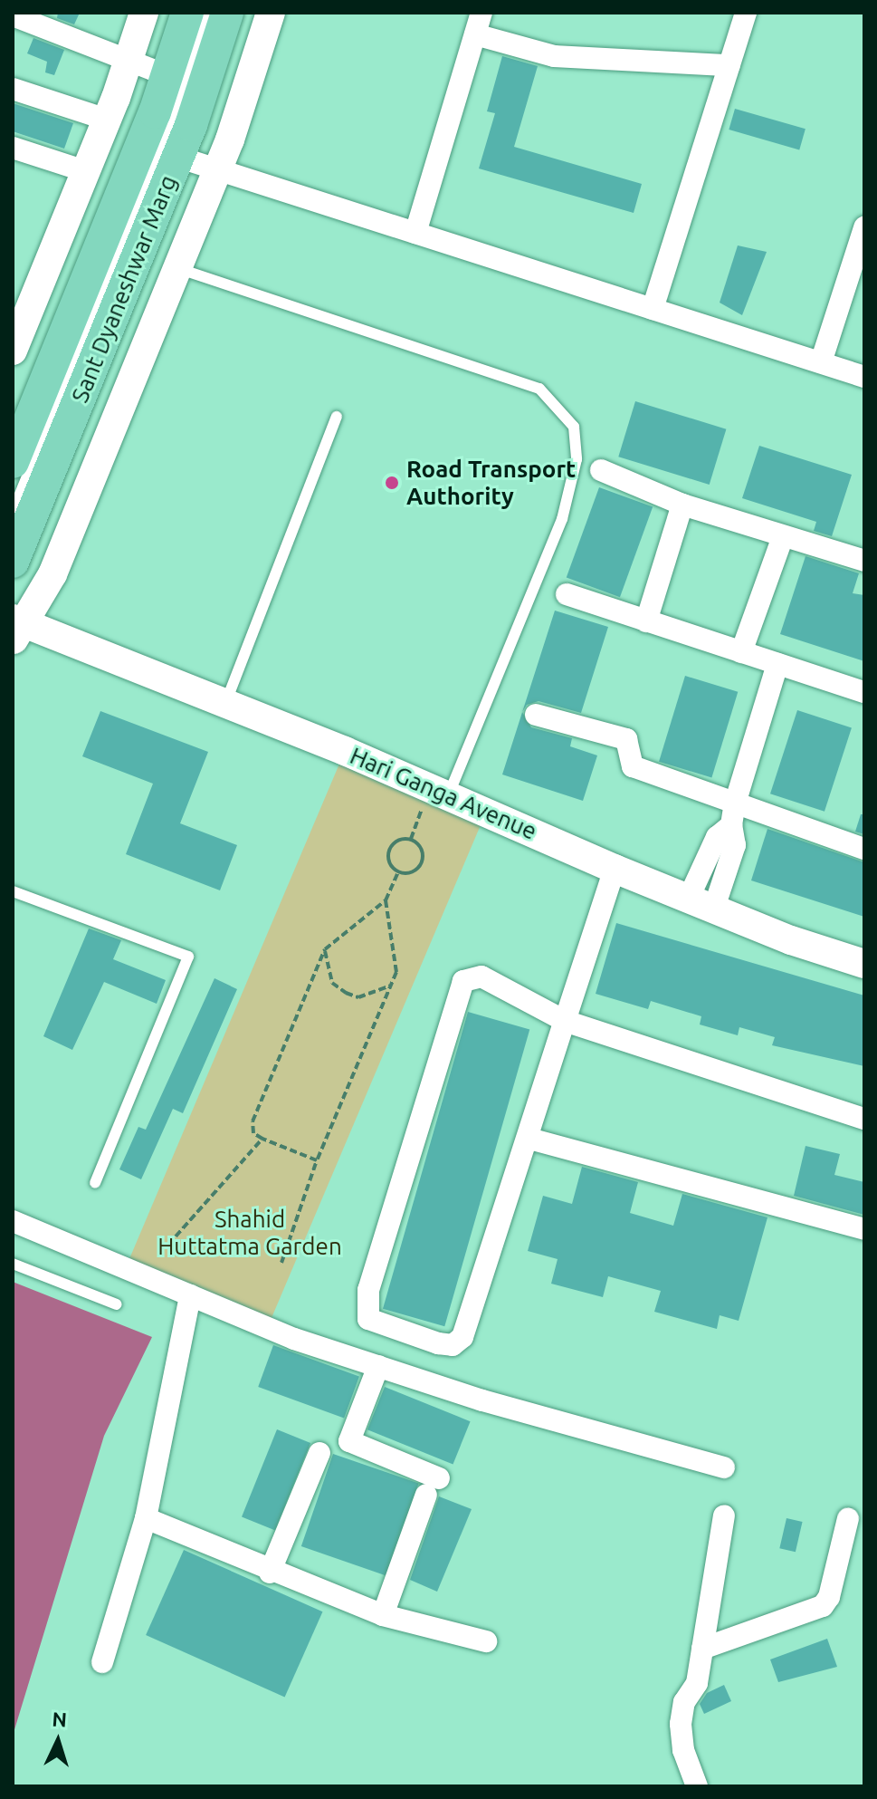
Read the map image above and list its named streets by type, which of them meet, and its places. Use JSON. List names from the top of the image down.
{
  "streets": {
    "main road": ["Sant Dyaneshwar Marg"],
    "street": ["Hari Ganga Avenue"]
  },
  "parks": ["Shahid Huttatma Garden"],
  "places": ["Road Transport Authority"],
  "north": "top"
}
